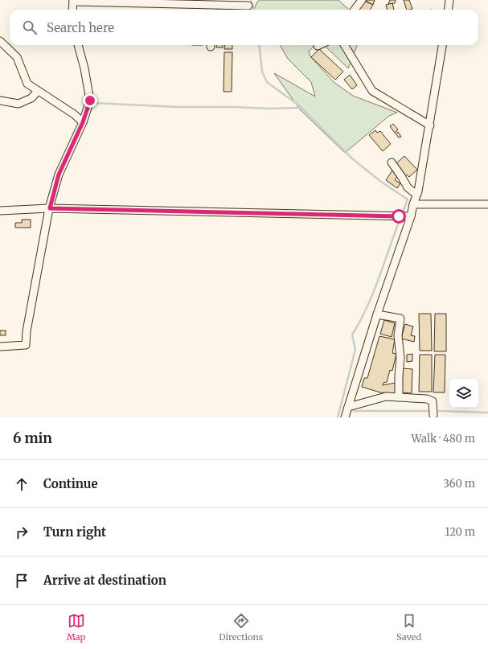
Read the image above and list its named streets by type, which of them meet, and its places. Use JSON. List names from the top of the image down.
{
  "page": {
    "search": "Search here",
    "heading": ["6 min", "Walk · 480 m"],
    "list": [
      ["Continue", "360 m"],
      ["Turn right", "120 m"],
      "Arrive at destination"
    ],
    "nav": ["Map", "Directions", "Saved"]
  }
}
